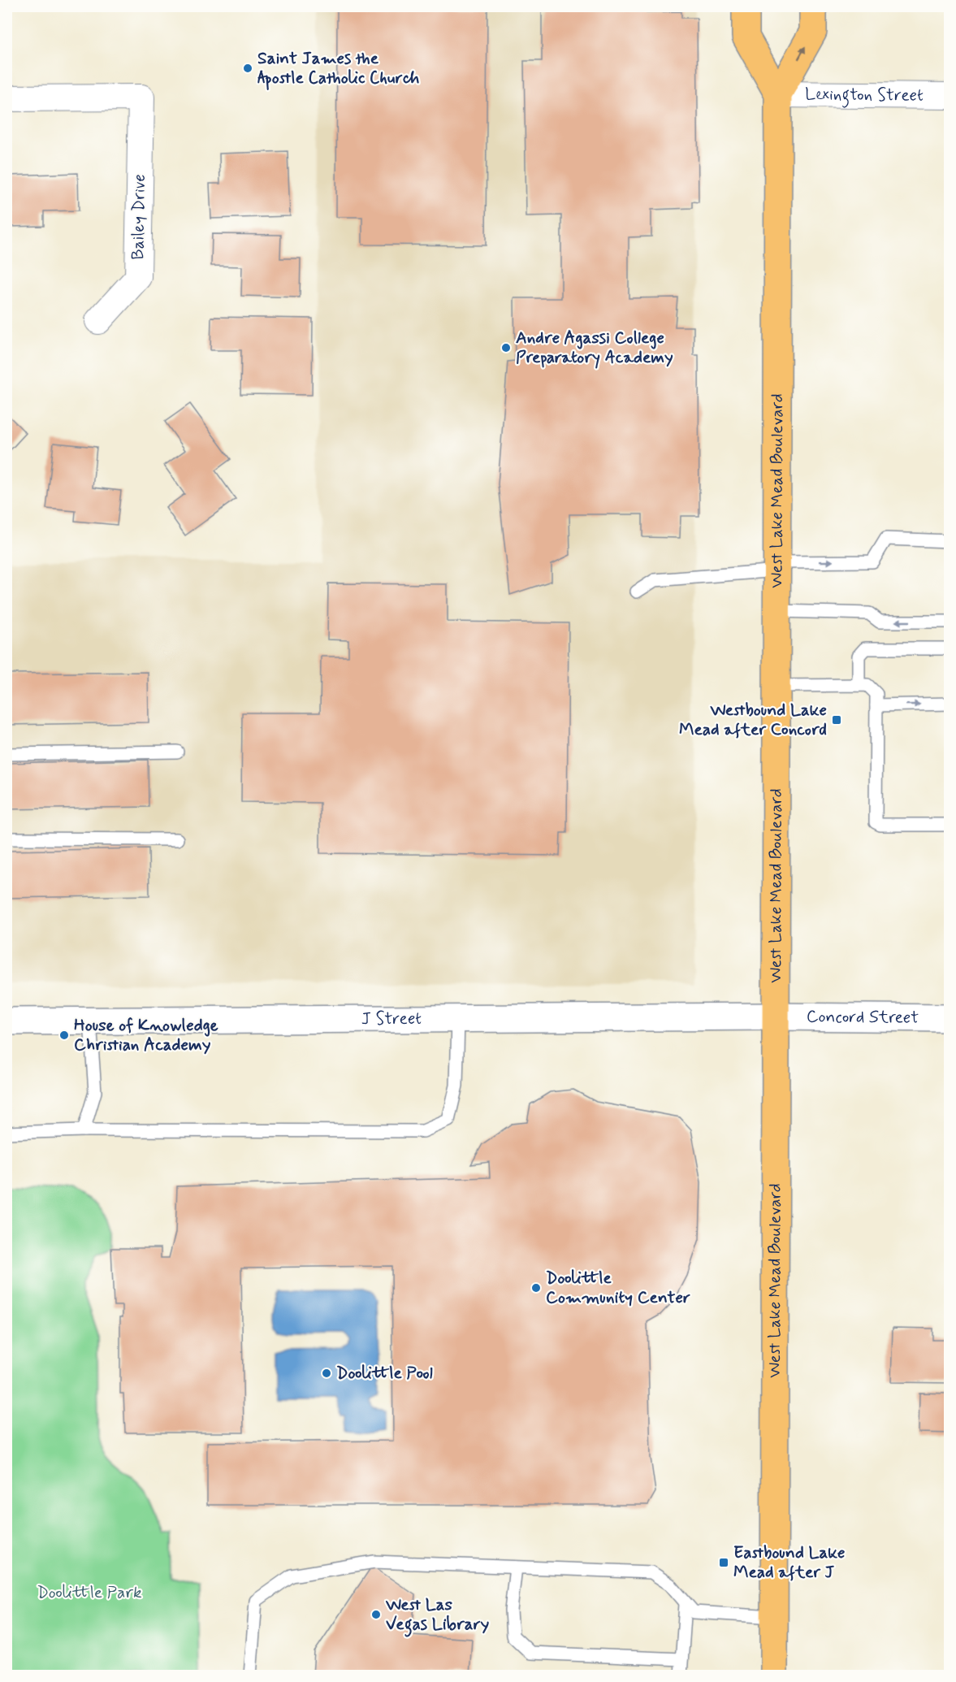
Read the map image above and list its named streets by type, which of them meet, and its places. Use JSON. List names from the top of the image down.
{
  "streets": {
    "main road": ["West Lake Mead Boulevard"],
    "street": [
      "Lexington Street",
      "Bailey Drive",
      "Concord Street",
      "J Street"
    ]
  },
  "crossings": [
    ["Lexington Street", "West Lake Mead Boulevard"],
    ["West Lake Mead Boulevard", "Concord Street"],
    ["West Lake Mead Boulevard", "J Street"],
    ["Concord Street", "J Street"]
  ],
  "parks": ["Doolittle Park"],
  "places": {
    "other": [
      "Saint James the Apostle Catholic Church",
      "Andre Agassi College Preparatory Academy",
      "House of Knowledge Christian Academy",
      "Doolittle Community Center",
      "Doolittle Pool",
      "West Las Vegas Library"
    ],
    "transit": ["Westbound Lake Mead after Concord", "Eastbound Lake Mead after J"]
  }
}
